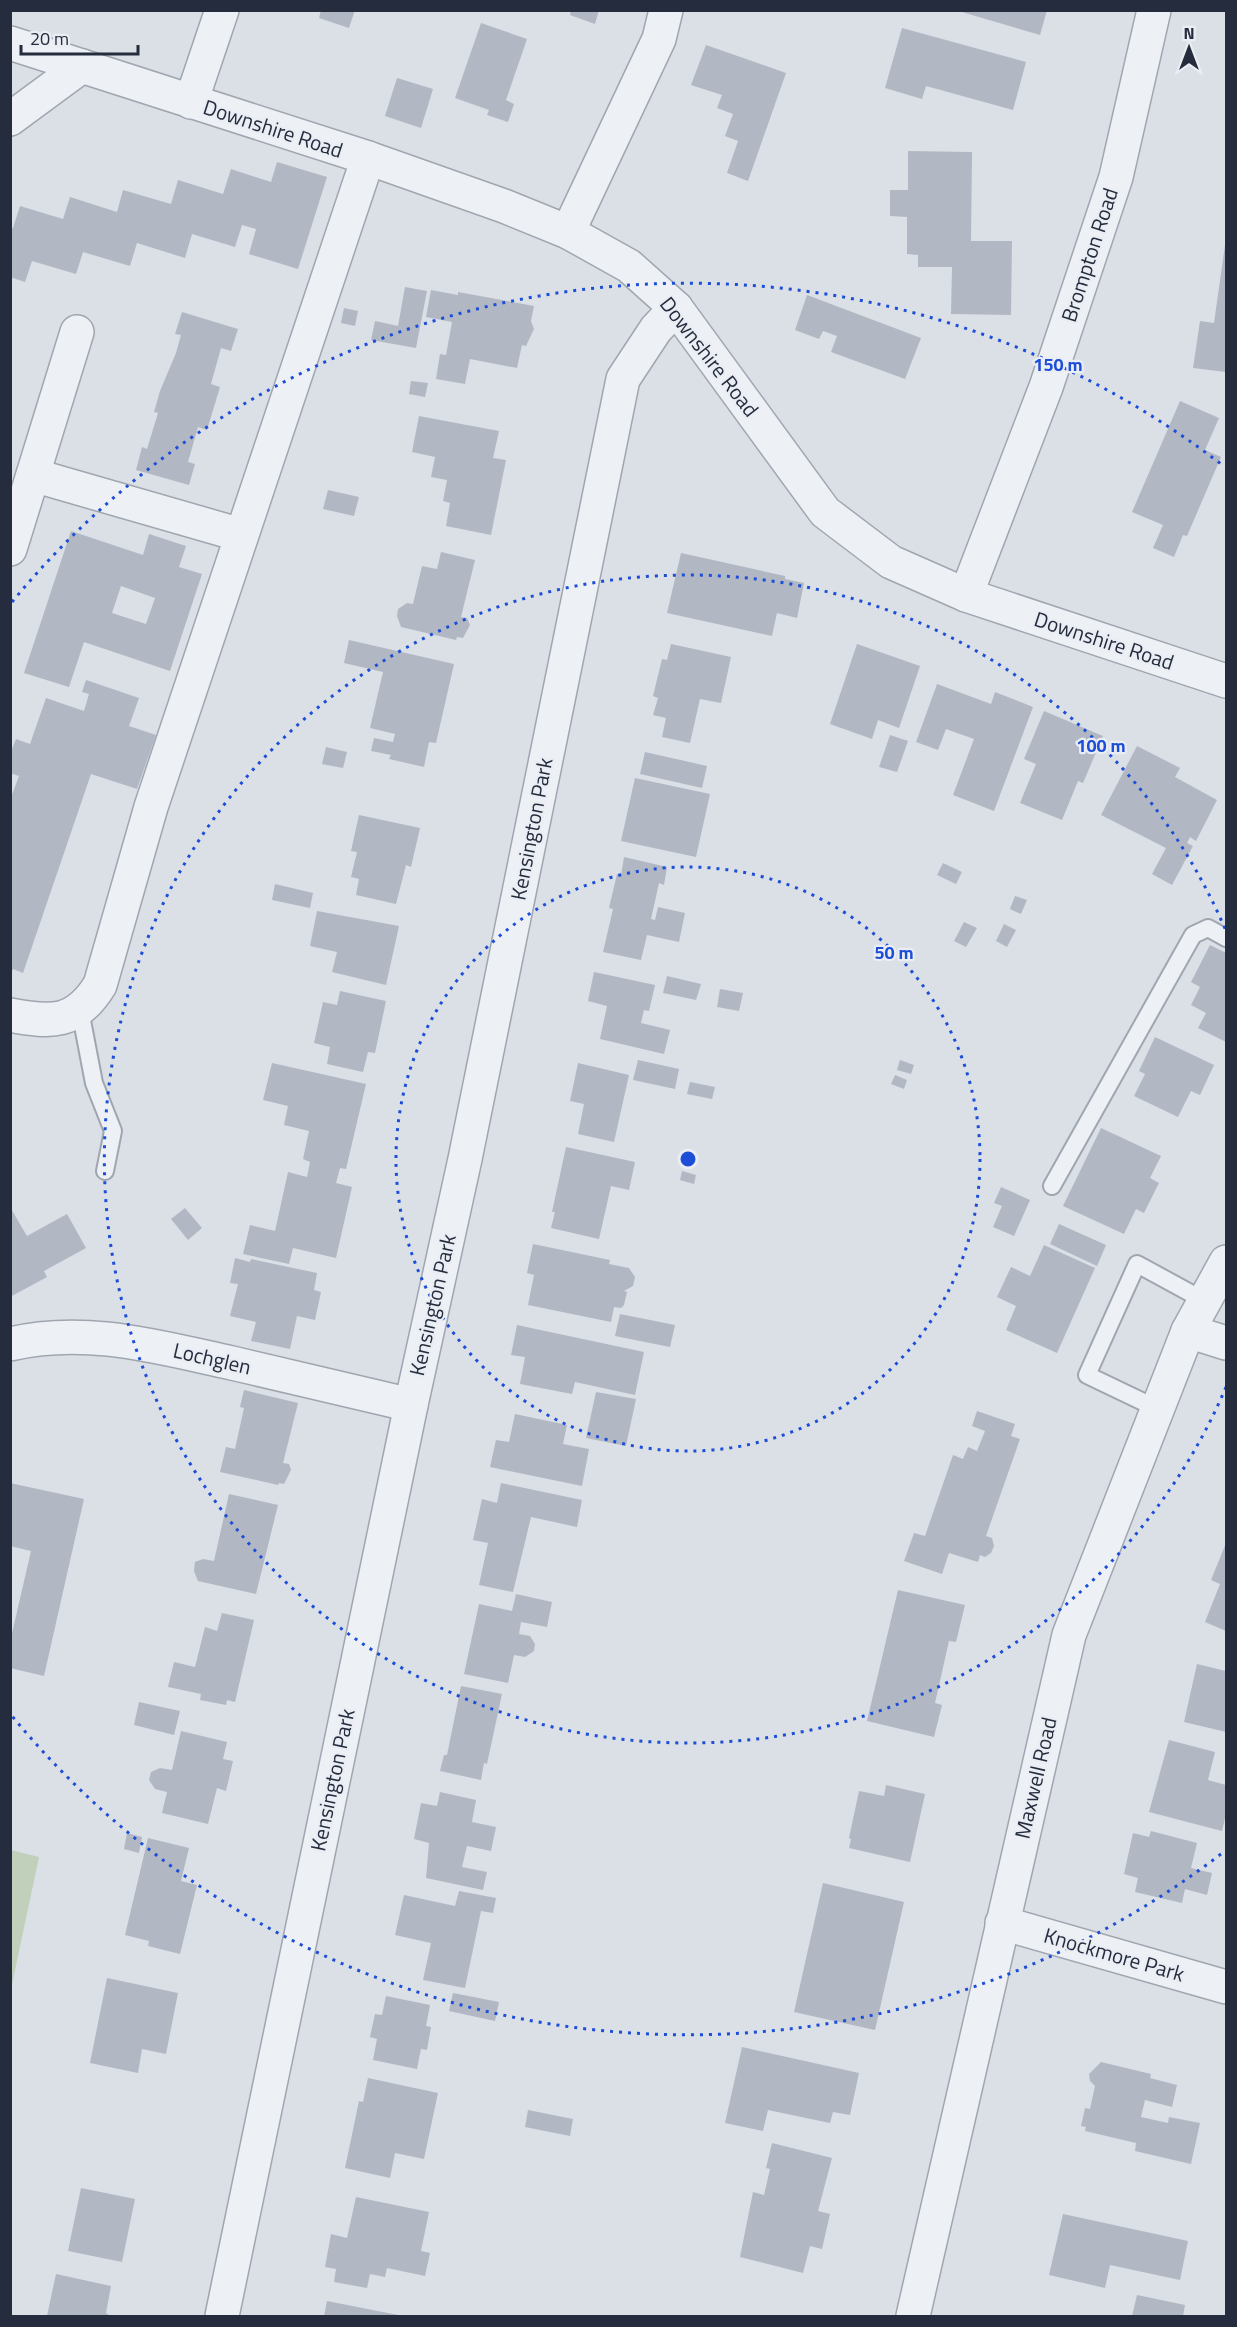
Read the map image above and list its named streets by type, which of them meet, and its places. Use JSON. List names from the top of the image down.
{
  "streets": {
    "street": [
      "Downshire Road",
      "Brompton Road",
      "Kensington Park",
      "Lochglen",
      "Maxwell Road",
      "Knockmore Park"
    ]
  },
  "crossings": [
    ["Downshire Road", "Brompton Road"],
    ["Downshire Road", "Kensington Park"],
    ["Kensington Park", "Lochglen"],
    ["Maxwell Road", "Knockmore Park"]
  ],
  "scale_bar": "20 m",
  "north": "top",
  "rings": ["150 m", "100 m", "50 m"]
}
